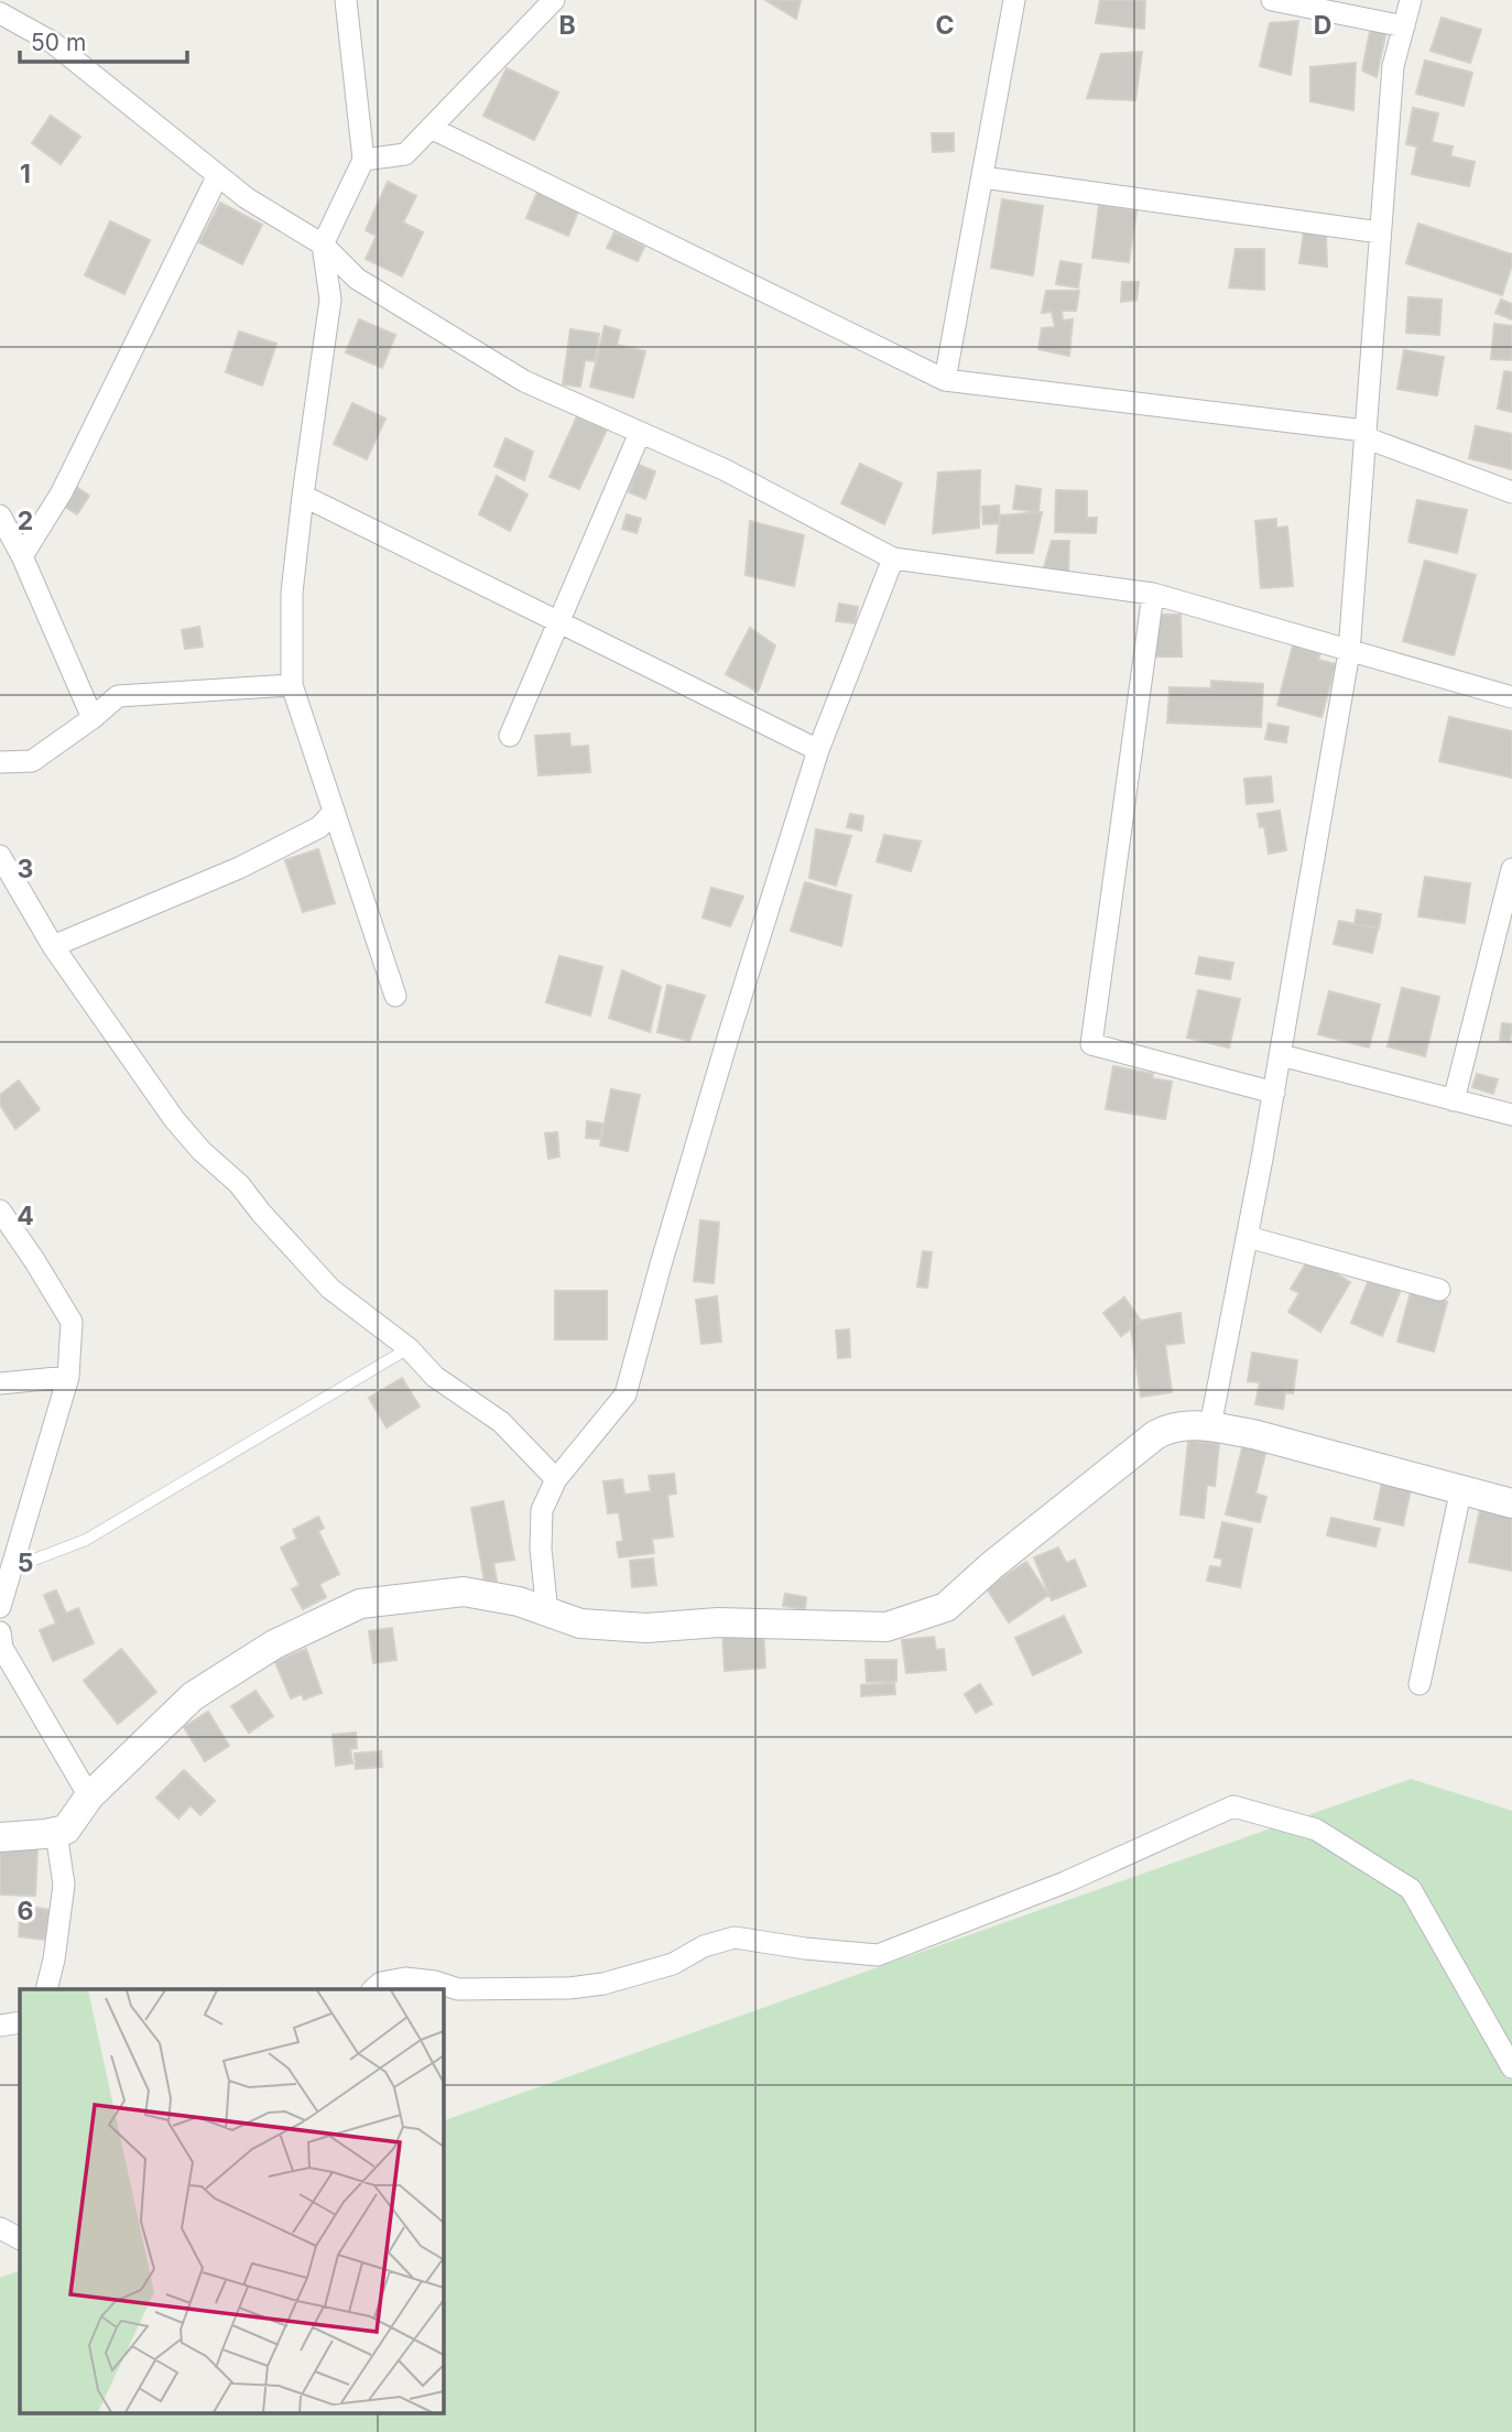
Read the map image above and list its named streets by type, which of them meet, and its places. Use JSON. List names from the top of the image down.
{
  "scale_bar": "50 m",
  "grid": {
    "columns": ["B", "C", "D"],
    "rows": [
      "1",
      "2",
      "3",
      "4",
      "5",
      "6"
    ]
  }
}
